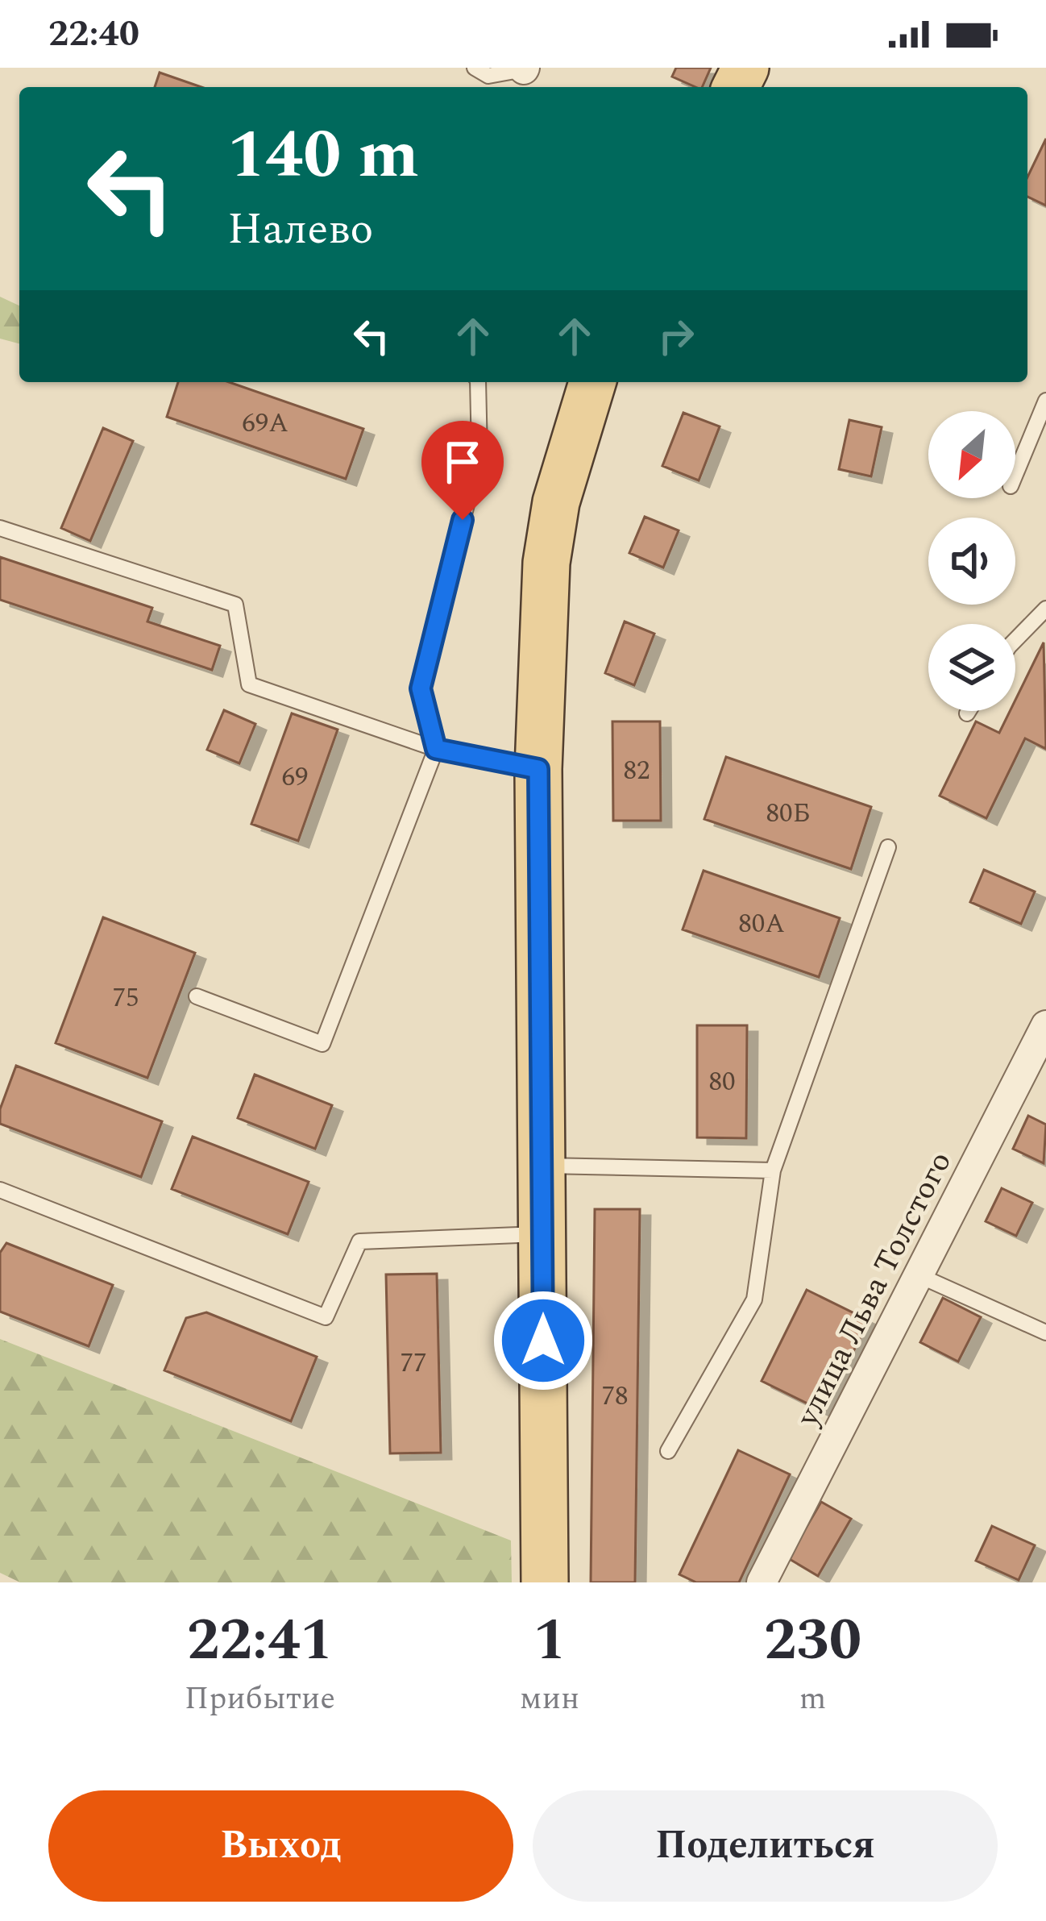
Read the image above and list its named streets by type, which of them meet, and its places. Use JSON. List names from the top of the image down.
{
  "streets": {
    "street": ["улица Льва Толстого"]
  },
  "house_numbers": [
    "69А",
    "82",
    "69",
    "80Б",
    "80А",
    "75",
    "80",
    "77",
    "78"
  ],
  "north": "bottom left",
  "page": {
    "status": "22:40",
    "turn": ["140 m", "Налево"],
    "eta": [
      "22:41",
      "Прибытие",
      "1",
      "мин",
      "230",
      "m"
    ],
    "buttons": ["Выход", "Поделиться"]
  }
}
